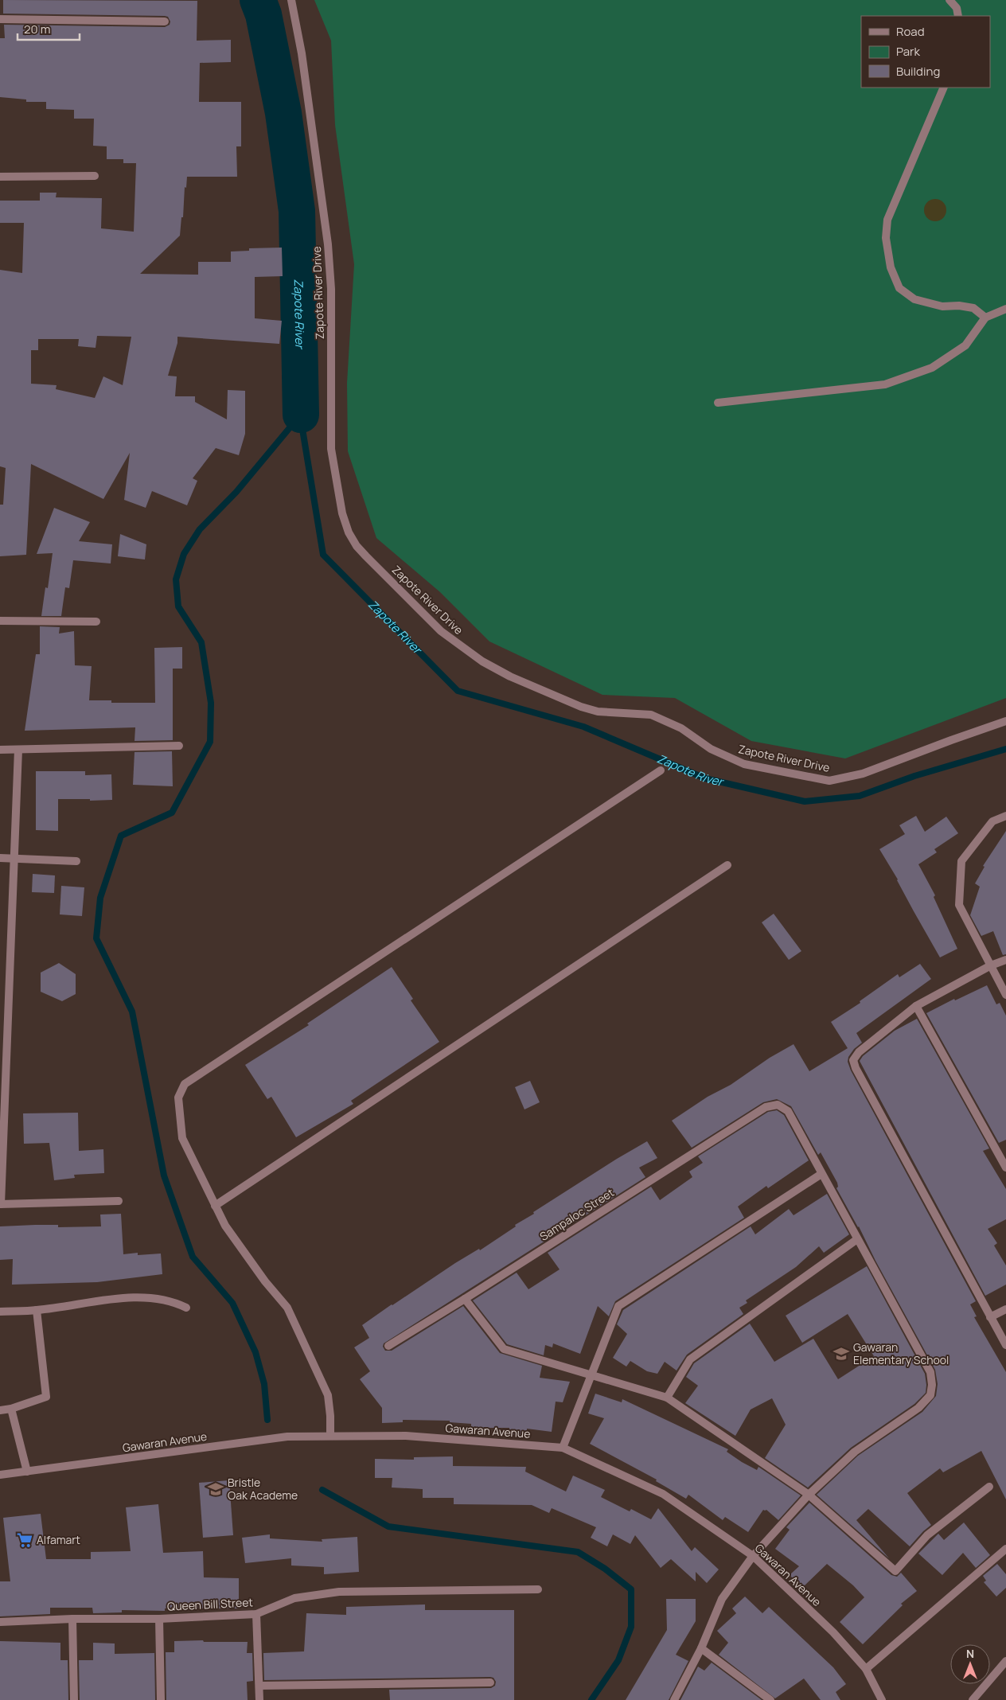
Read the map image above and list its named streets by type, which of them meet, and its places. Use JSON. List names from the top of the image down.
{
  "streets": {
    "street": [
      "Zapote River Drive",
      "Sampaloc Street",
      "Gawaran Avenue",
      "Queen Bill Street"
    ]
  },
  "water": ["Zapote River"],
  "places": {
    "school or university": ["Gawaran Elementary School", "Bristle Oak Academe"],
    "supermarket": ["Alfamart"]
  },
  "legend": ["Road", "Park", "Building"],
  "scale_bar": "20 m",
  "north": "top"
}
